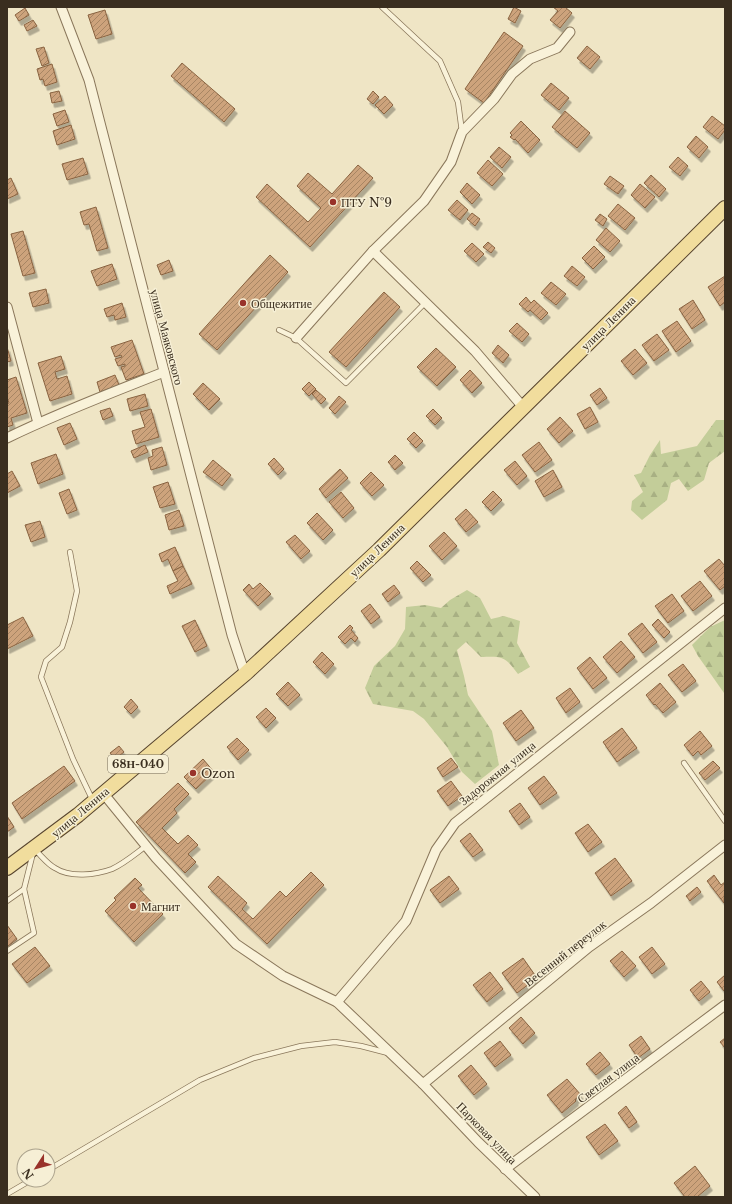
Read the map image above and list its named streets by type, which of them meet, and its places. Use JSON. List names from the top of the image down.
{
  "streets": {
    "main road": ["улица Ленина", "68Н-040"],
    "street": [
      "улица Маяковского",
      "Задорожная улица",
      "Весенний переулок",
      "Светлая улица",
      "Парковая улица"
    ]
  },
  "crossings": [
    ["улица Ленина", "улица Маяковского"],
    ["улица Ленина", "Парковая улица"],
    ["Задорожная улица", "Парковая улица"],
    ["Весенний переулок", "Парковая улица"],
    ["Светлая улица", "Парковая улица"]
  ],
  "places": [
    "ПТУ №9",
    "Общежитие",
    "Ozon",
    "Магнит"
  ],
  "north": "bottom left"
}
